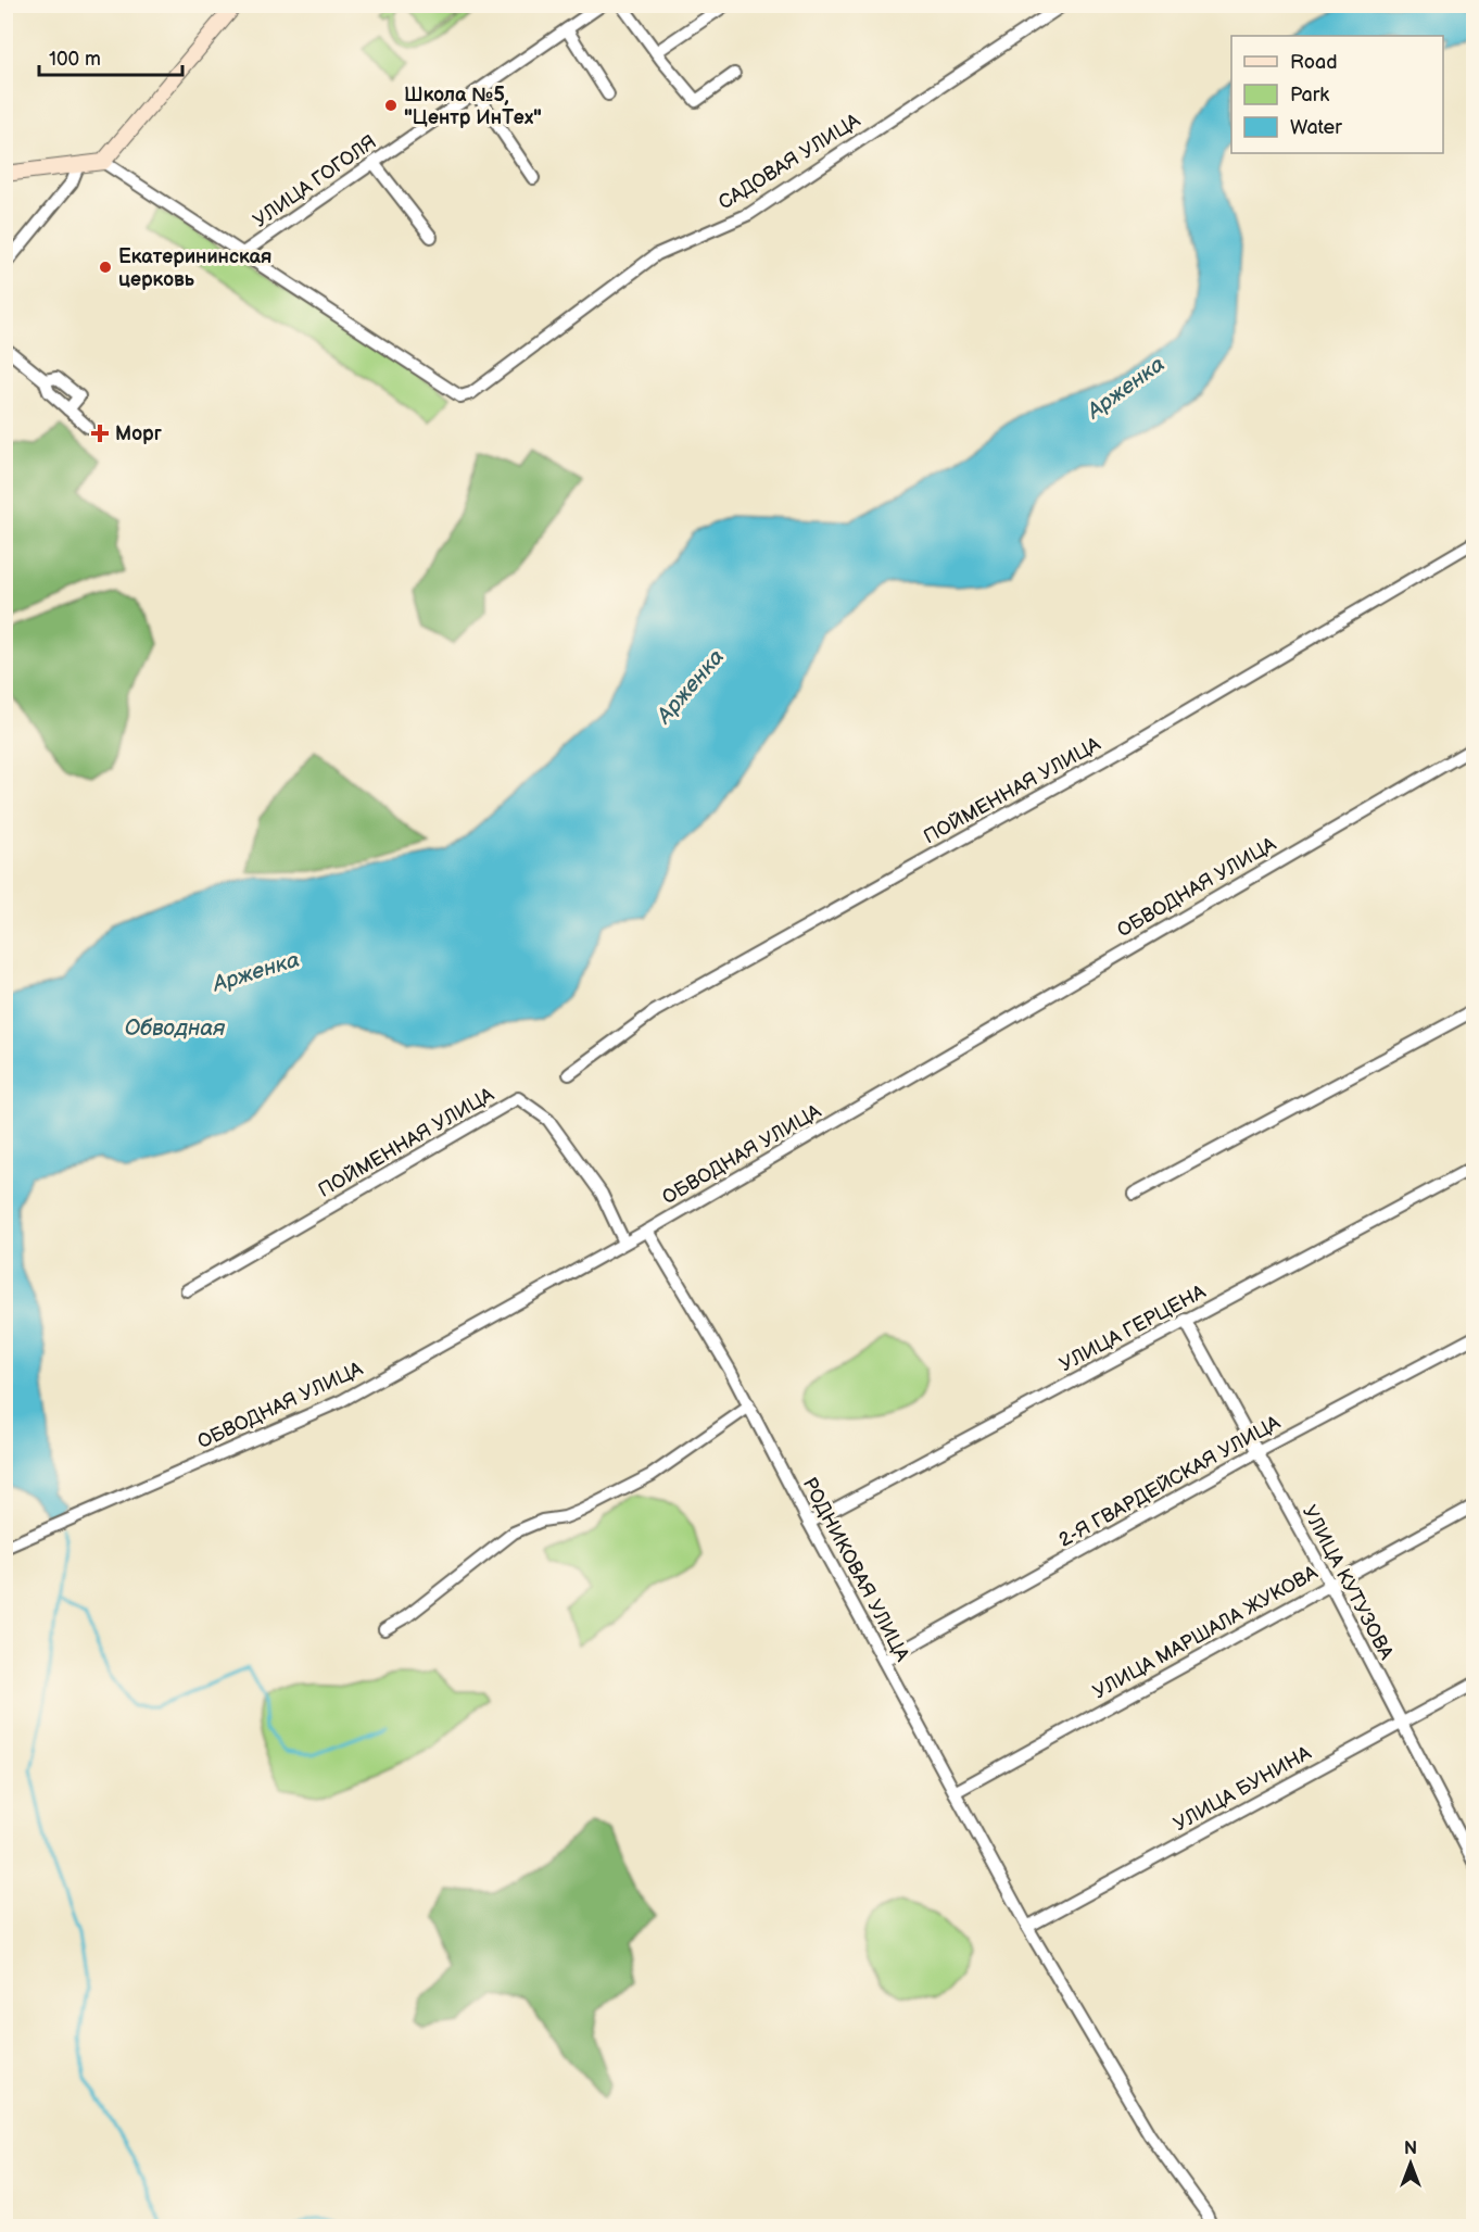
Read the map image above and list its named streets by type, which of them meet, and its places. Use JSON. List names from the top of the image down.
{
  "streets": {
    "street": [
      "САДОВАЯ УЛИЦА",
      "УЛИЦА ГОГОЛЯ",
      "ПОЙМЕННАЯ УЛИЦА",
      "ОБВОДНАЯ УЛИЦА",
      "УЛИЦА ГЕРЦЕНА",
      "2-Я ГВАРДЕЙСКАЯ УЛИЦА",
      "РОДНИКОВАЯ УЛИЦА",
      "УЛИЦА КУТУЗОВА",
      "УЛИЦА МАРШАЛА ЖУКОВА",
      "УЛИЦА БУНИНА"
    ]
  },
  "crossings": [
    ["САДОВАЯ УЛИЦА", "УЛИЦА ГОГОЛЯ"],
    ["ПОЙМЕННАЯ УЛИЦА", "ОБВОДНАЯ УЛИЦА"],
    ["ОБВОДНАЯ УЛИЦА", "РОДНИКОВАЯ УЛИЦА"],
    ["УЛИЦА ГЕРЦЕНА", "РОДНИКОВАЯ УЛИЦА"],
    ["УЛИЦА ГЕРЦЕНА", "УЛИЦА КУТУЗОВА"],
    ["2-Я ГВАРДЕЙСКАЯ УЛИЦА", "РОДНИКОВАЯ УЛИЦА"],
    ["2-Я ГВАРДЕЙСКАЯ УЛИЦА", "УЛИЦА КУТУЗОВА"],
    ["РОДНИКОВАЯ УЛИЦА", "УЛИЦА МАРШАЛА ЖУКОВА"],
    ["РОДНИКОВАЯ УЛИЦА", "УЛИЦА БУНИНА"],
    ["УЛИЦА КУТУЗОВА", "УЛИЦА МАРШАЛА ЖУКОВА"],
    ["УЛИЦА КУТУЗОВА", "УЛИЦА БУНИНА"]
  ],
  "water": ["Арженка", "Обводная"],
  "places": {
    "other": ["Школа №5, \"Центр ИнТех\"", "Екатерининская церковь"],
    "health": ["Морг"]
  },
  "legend": ["Road", "Park", "Water"],
  "scale_bar": "100 m",
  "north": "top"
}
